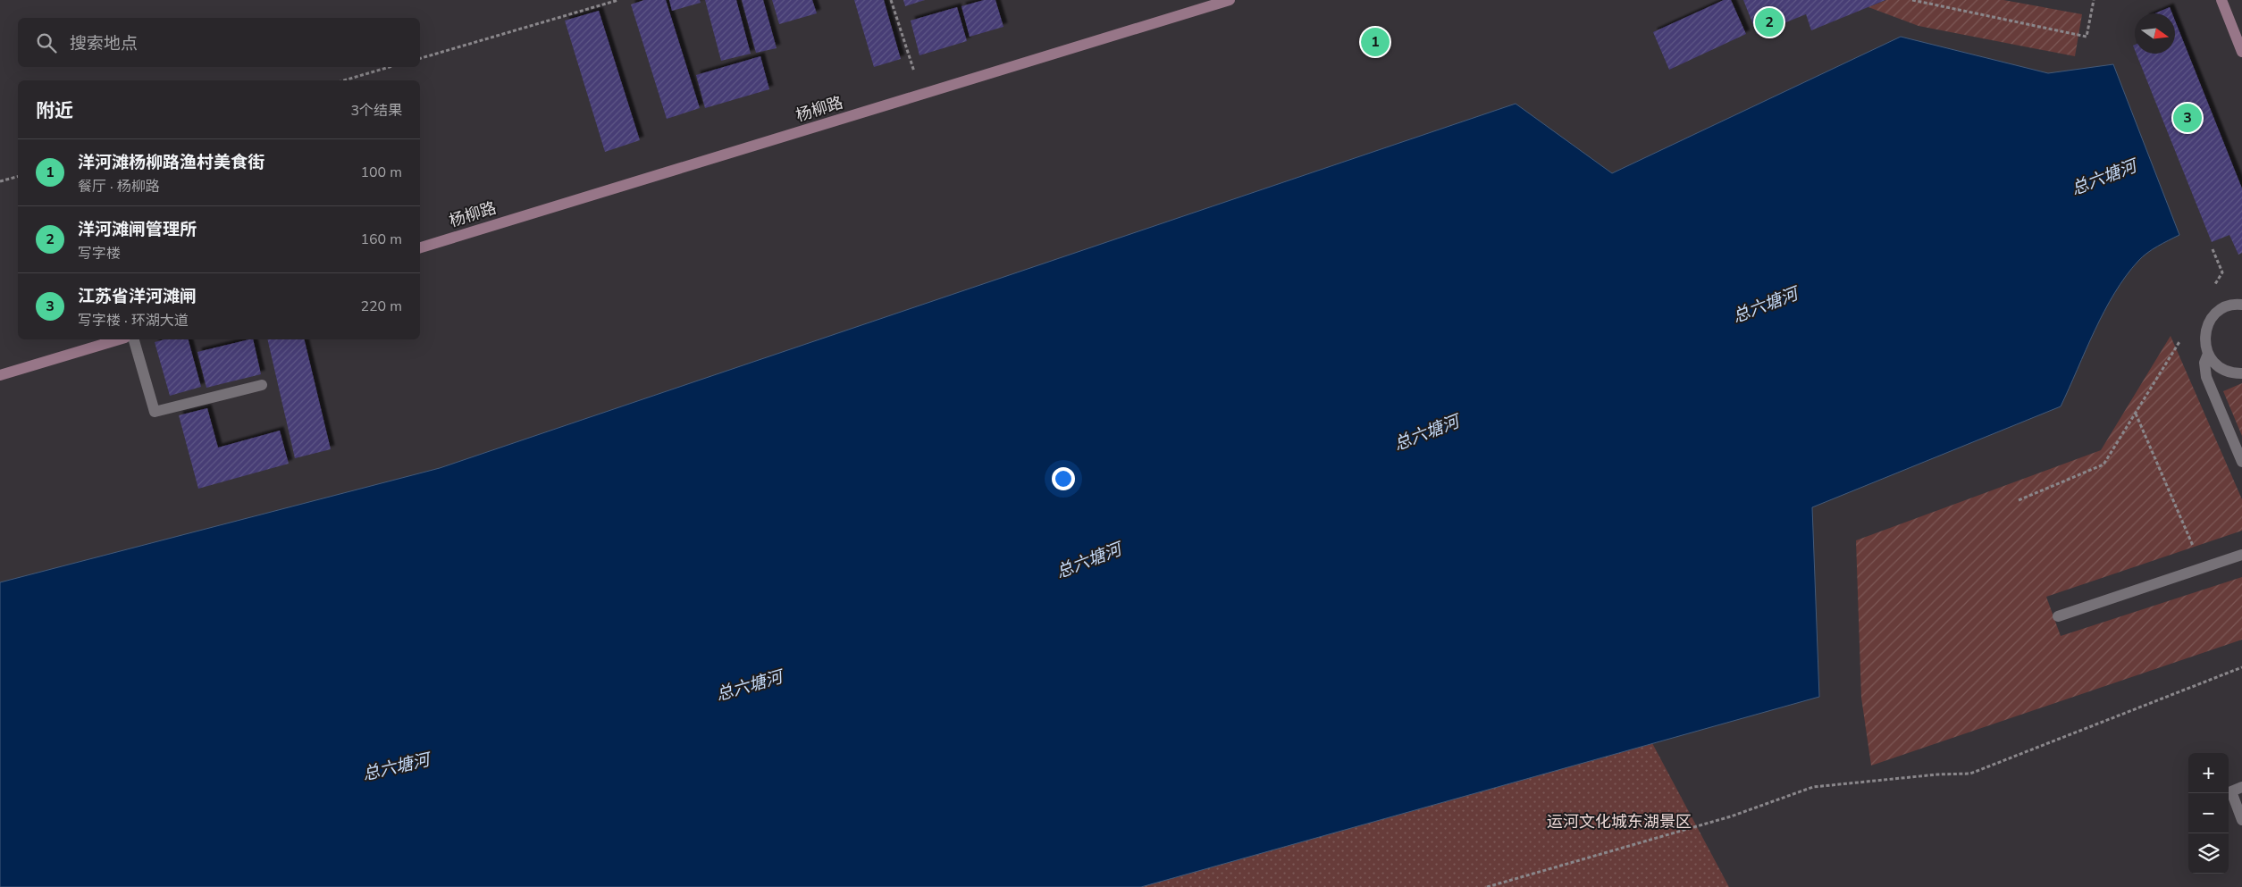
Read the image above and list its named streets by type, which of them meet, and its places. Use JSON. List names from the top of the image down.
{
  "streets": {
    "street": ["杨柳路"]
  },
  "water": ["总六塘河"],
  "parks": ["运河文化城东湖景区"],
  "north": "right",
  "page": {
    "pins": ["2", "1", "3"],
    "search": "搜索地点",
    "heading": ["附近", "3个结果"],
    "list": [
      {
        "mark": "1",
        "name": "洋河滩杨柳路渔村美食街",
        "note": "餐厅 · 杨柳路",
        "value": "100 m"
      },
      {
        "mark": "2",
        "name": "洋河滩闸管理所",
        "note": "写字楼",
        "value": "160 m"
      },
      {
        "mark": "3",
        "name": "江苏省洋河滩闸",
        "note": "写字楼 · 环湖大道",
        "value": "220 m"
      }
    ],
    "map_buttons": ["+", "−"]
  }
}
